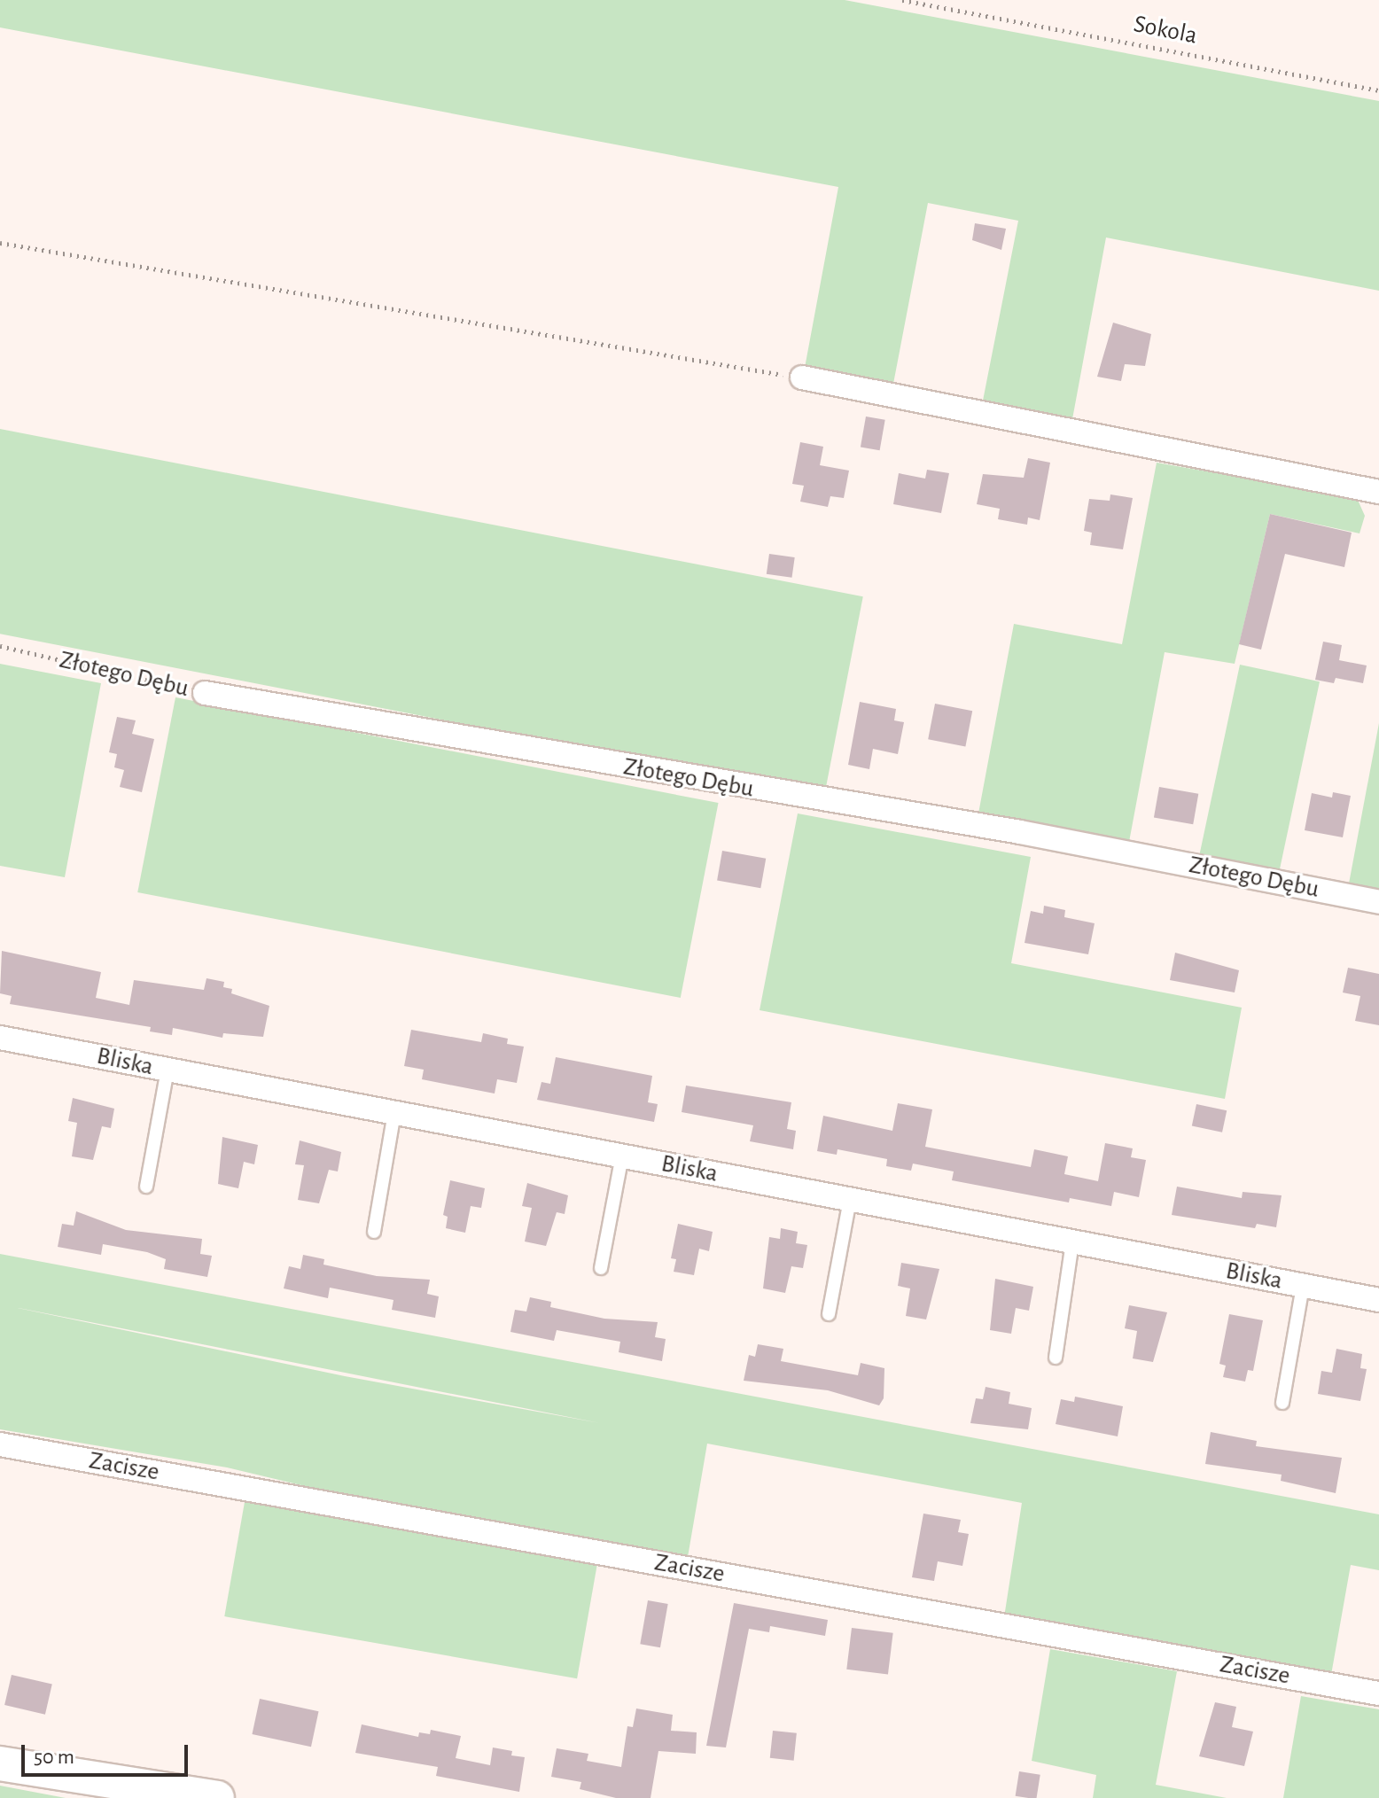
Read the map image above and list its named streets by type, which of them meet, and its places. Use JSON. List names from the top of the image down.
{
  "streets": {
    "street": ["Złotego Dębu", "Bliska", "Zacisze"],
    "path": ["Sokola"]
  },
  "scale_bar": "50 m"
}
